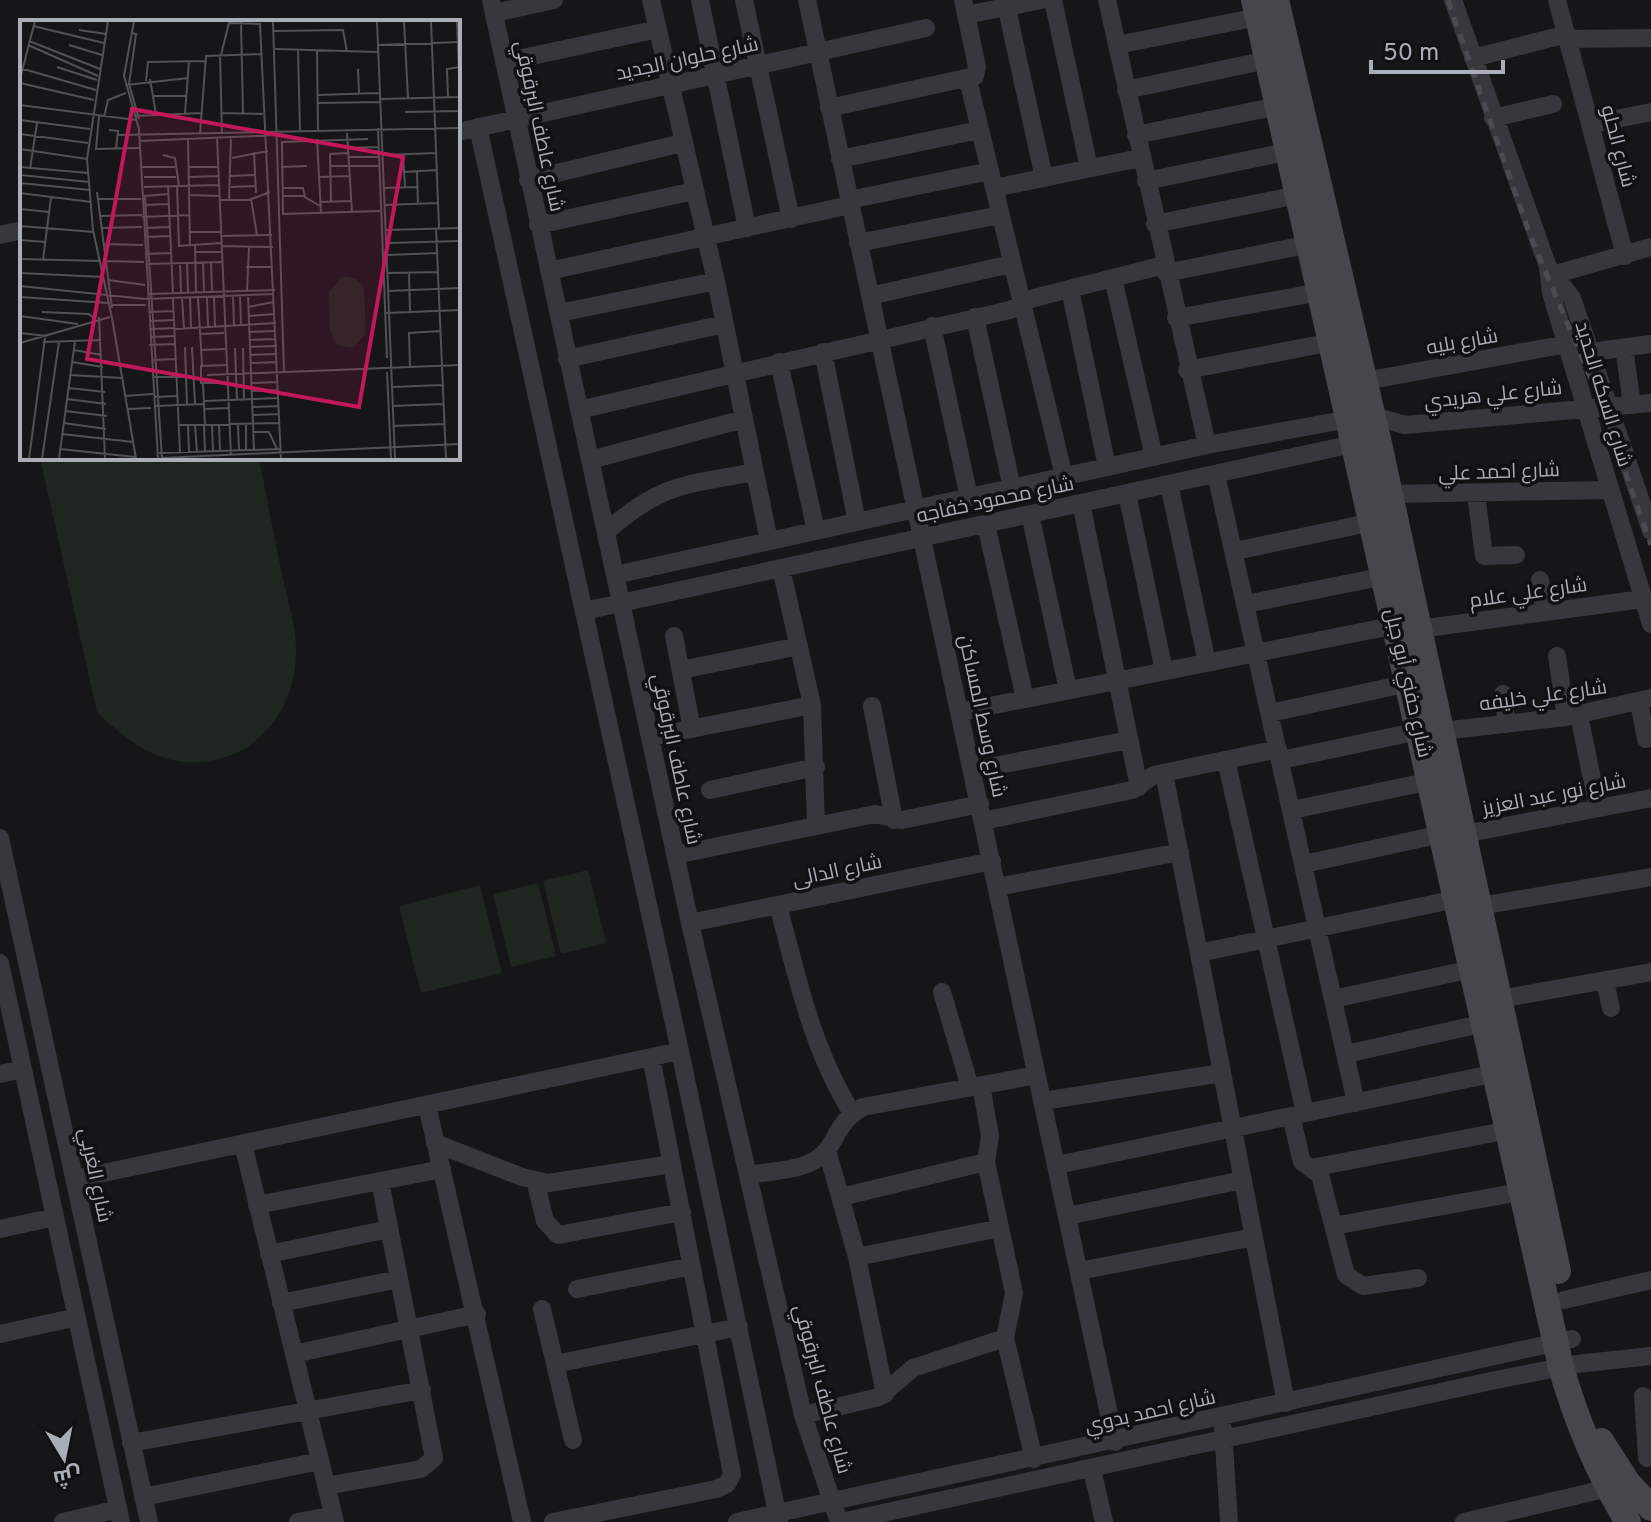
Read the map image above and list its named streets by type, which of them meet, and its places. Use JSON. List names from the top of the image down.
{
  "streets": {
    "street": [
      "شارع حلوان الجديد",
      "شارع عاطف البرقوقي",
      "شارع الحلو",
      "شارع بليه",
      "شارع علي هريدي",
      "شارع السكه الحديد",
      "شارع احمد علي",
      "شارع محمود خفاجه",
      "شارع علي علام",
      "شارع حفني أبو جبل",
      "شارع علي خليفه",
      "شارع وسط المساكن",
      "شارع نور عبد العزيز",
      "شارع الدالى",
      "شارع الغربي",
      "شارع احمد بدوي"
    ]
  },
  "crossings": [
    ["شارع حلوان الجديد", "شارع عاطف البرقوقي"],
    ["شارع حلوان الجديد", "شارع وسط المساكن"],
    ["شارع عاطف البرقوقي", "شارع محمود خفاجه"],
    ["شارع عاطف البرقوقي", "شارع علي خليفه"],
    ["شارع عاطف البرقوقي", "شارع الدالى"],
    ["شارع عاطف البرقوقي", "شارع احمد بدوي"],
    ["شارع بليه", "شارع السكه الحديد"],
    ["شارع بليه", "شارع حفني أبو جبل"],
    ["شارع علي هريدي", "شارع السكه الحديد"],
    ["شارع علي هريدي", "شارع محمود خفاجه"],
    ["شارع علي هريدي", "شارع حفني أبو جبل"],
    ["شارع السكه الحديد", "شارع احمد علي"],
    ["شارع السكه الحديد", "شارع علي علام"],
    ["شارع احمد علي", "شارع حفني أبو جبل"],
    ["شارع محمود خفاجه", "شارع حفني أبو جبل"],
    ["شارع محمود خفاجه", "شارع وسط المساكن"],
    ["شارع علي علام", "شارع حفني أبو جبل"],
    ["شارع علي علام", "شارع وسط المساكن"],
    ["شارع حفني أبو جبل", "شارع علي خليفه"],
    ["شارع حفني أبو جبل", "شارع نور عبد العزيز"],
    ["شارع حفني أبو جبل", "شارع احمد بدوي"],
    ["شارع علي خليفه", "شارع وسط المساكن"],
    ["شارع وسط المساكن", "شارع الدالى"],
    ["شارع وسط المساكن", "شارع احمد بدوي"]
  ],
  "scale_bar": "50 m",
  "north": "bottom"
}
